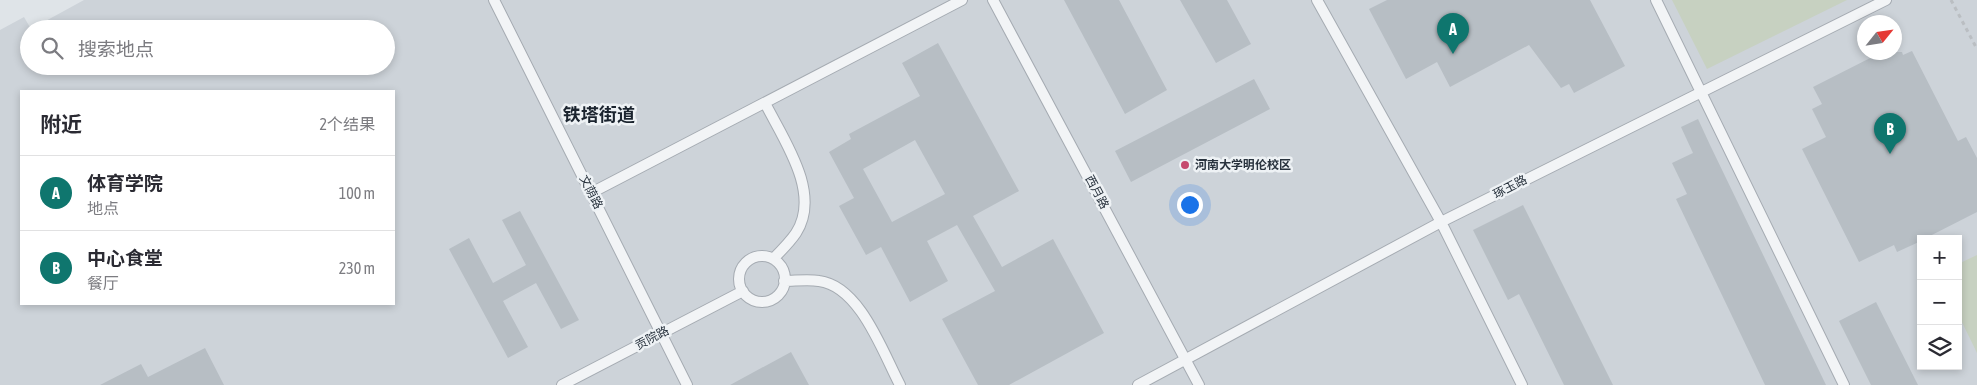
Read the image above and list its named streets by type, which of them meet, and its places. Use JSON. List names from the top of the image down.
{
  "streets": {
    "lane": [
      "琢玉路",
      "文荫路",
      "西月路",
      "贡院路"
    ]
  },
  "crossings": [
    ["琢玉路", "西月路"],
    ["文荫路", "贡院路"]
  ],
  "districts": ["铁塔街道"],
  "places": ["河南大学明伦校区"],
  "north": "top right",
  "page": {
    "pins": ["A", "B"],
    "search": "搜索地点",
    "heading": ["附近", "2个结果"],
    "list": [
      {
        "mark": "A",
        "name": "体育学院",
        "note": "地点",
        "value": "100 m"
      },
      {
        "mark": "B",
        "name": "中心食堂",
        "note": "餐厅",
        "value": "230 m"
      }
    ],
    "map_buttons": ["+", "−"]
  }
}
